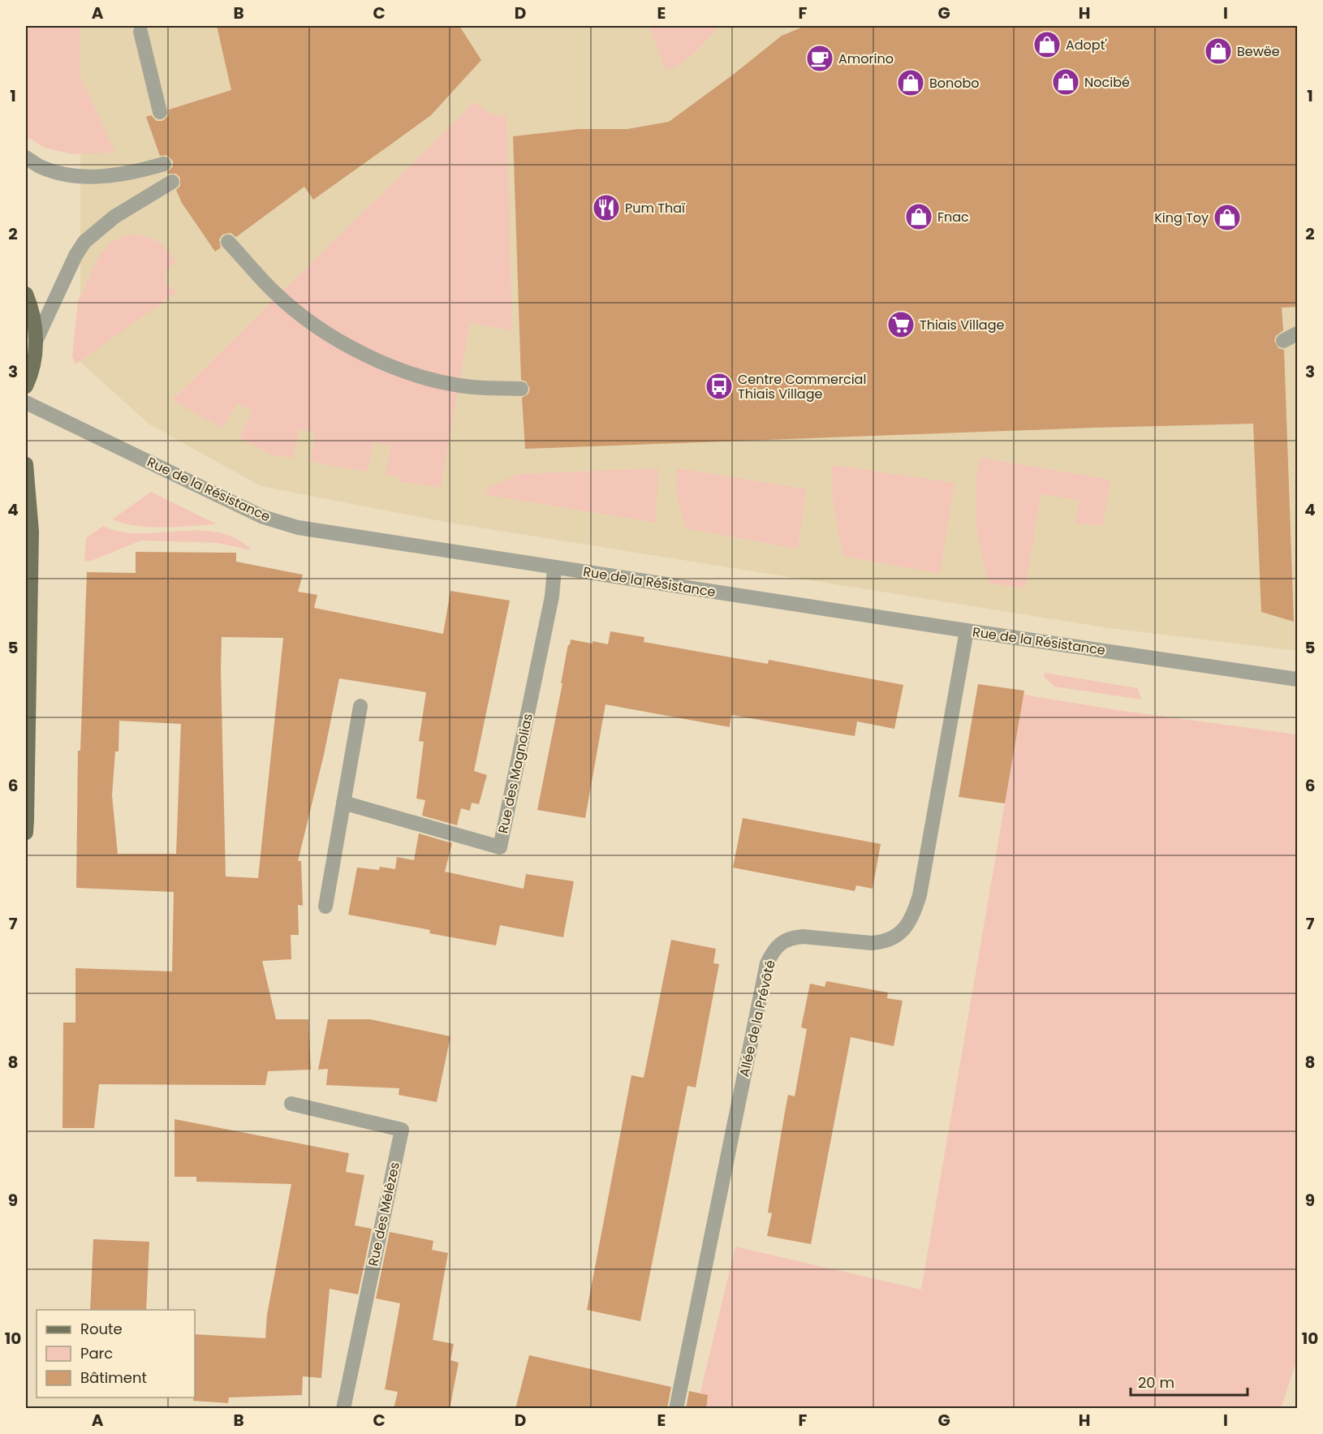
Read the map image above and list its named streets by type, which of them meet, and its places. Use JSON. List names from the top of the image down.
{
  "streets": {
    "street": [
      "Rue de la Résistance",
      "Rue des Magnolias",
      "Allée de la Prévôté",
      "Rue des Mélèzes"
    ]
  },
  "crossings": [
    ["Rue de la Résistance", "Rue des Magnolias"],
    ["Rue de la Résistance", "Allée de la Prévôté"]
  ],
  "places": {
    "shop": [
      "Adopt'",
      "Bewëe",
      "Nocibé",
      "Bonobo",
      "Fnac",
      "King Toy"
    ],
    "cafe": ["Amorino"],
    "restaurant": ["Pum Thaï"],
    "supermarket": ["Thiais Village"],
    "bus stop": ["Centre Commercial Thiais Village"]
  },
  "legend": ["Route", "Parc", "Bâtiment"],
  "scale_bar": "20 m",
  "grid": {
    "columns": [
      "A",
      "B",
      "C",
      "D",
      "E",
      "F",
      "G",
      "H",
      "I"
    ],
    "rows": [
      "1",
      "2",
      "3",
      "4",
      "5",
      "6",
      "7",
      "8",
      "9",
      "10"
    ]
  }
}
